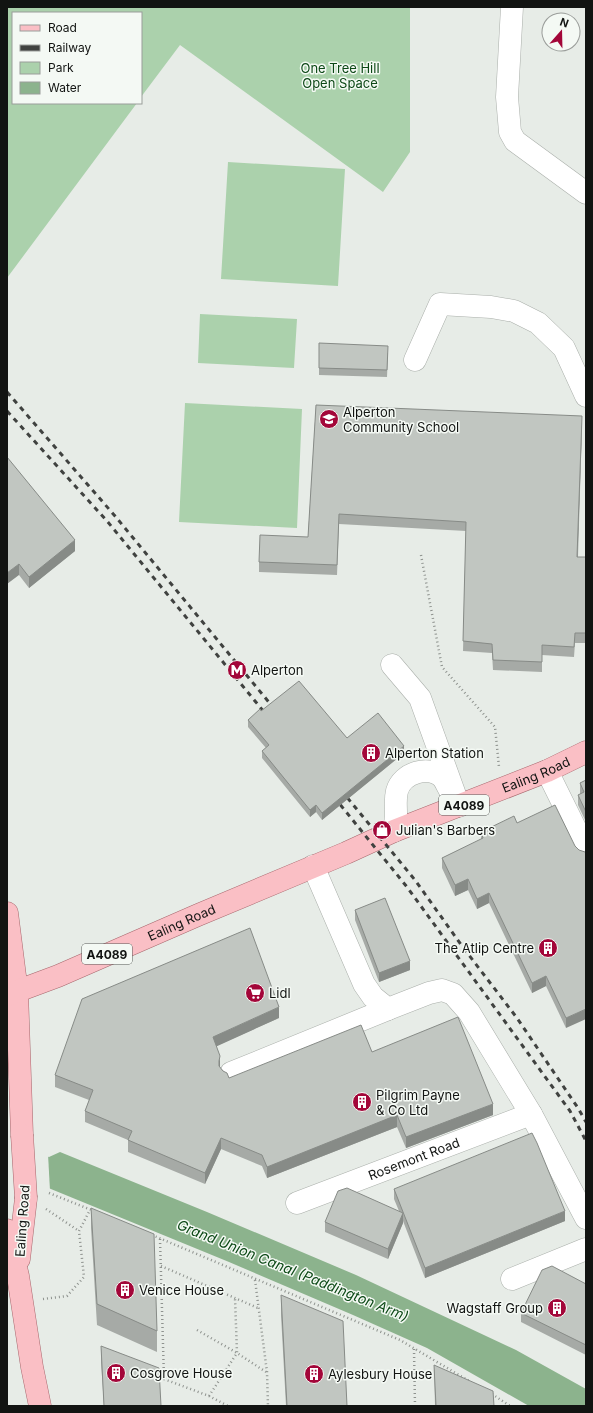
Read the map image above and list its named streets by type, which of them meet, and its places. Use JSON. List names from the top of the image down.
{
  "streets": {
    "main road": ["Ealing Road", "A4089"],
    "street": ["Rosemont Road"]
  },
  "water": ["Grand Union Canal (Paddington Arm)"],
  "parks": ["One Tree Hill Open Space"],
  "places": {
    "school or university": ["Alperton Community School"],
    "metro station": ["Alperton"],
    "building": [
      "Alperton Station",
      "The Atlip Centre",
      "Pilgrim Payne & Co Ltd",
      "Venice House",
      "Wagstaff Group",
      "Cosgrove House",
      "Aylesbury House"
    ],
    "shop": ["Julian's Barbers"],
    "supermarket": ["Lidl"]
  },
  "legend": [
    "Road",
    "Railway",
    "Park",
    "Water"
  ],
  "north": "top"
}
